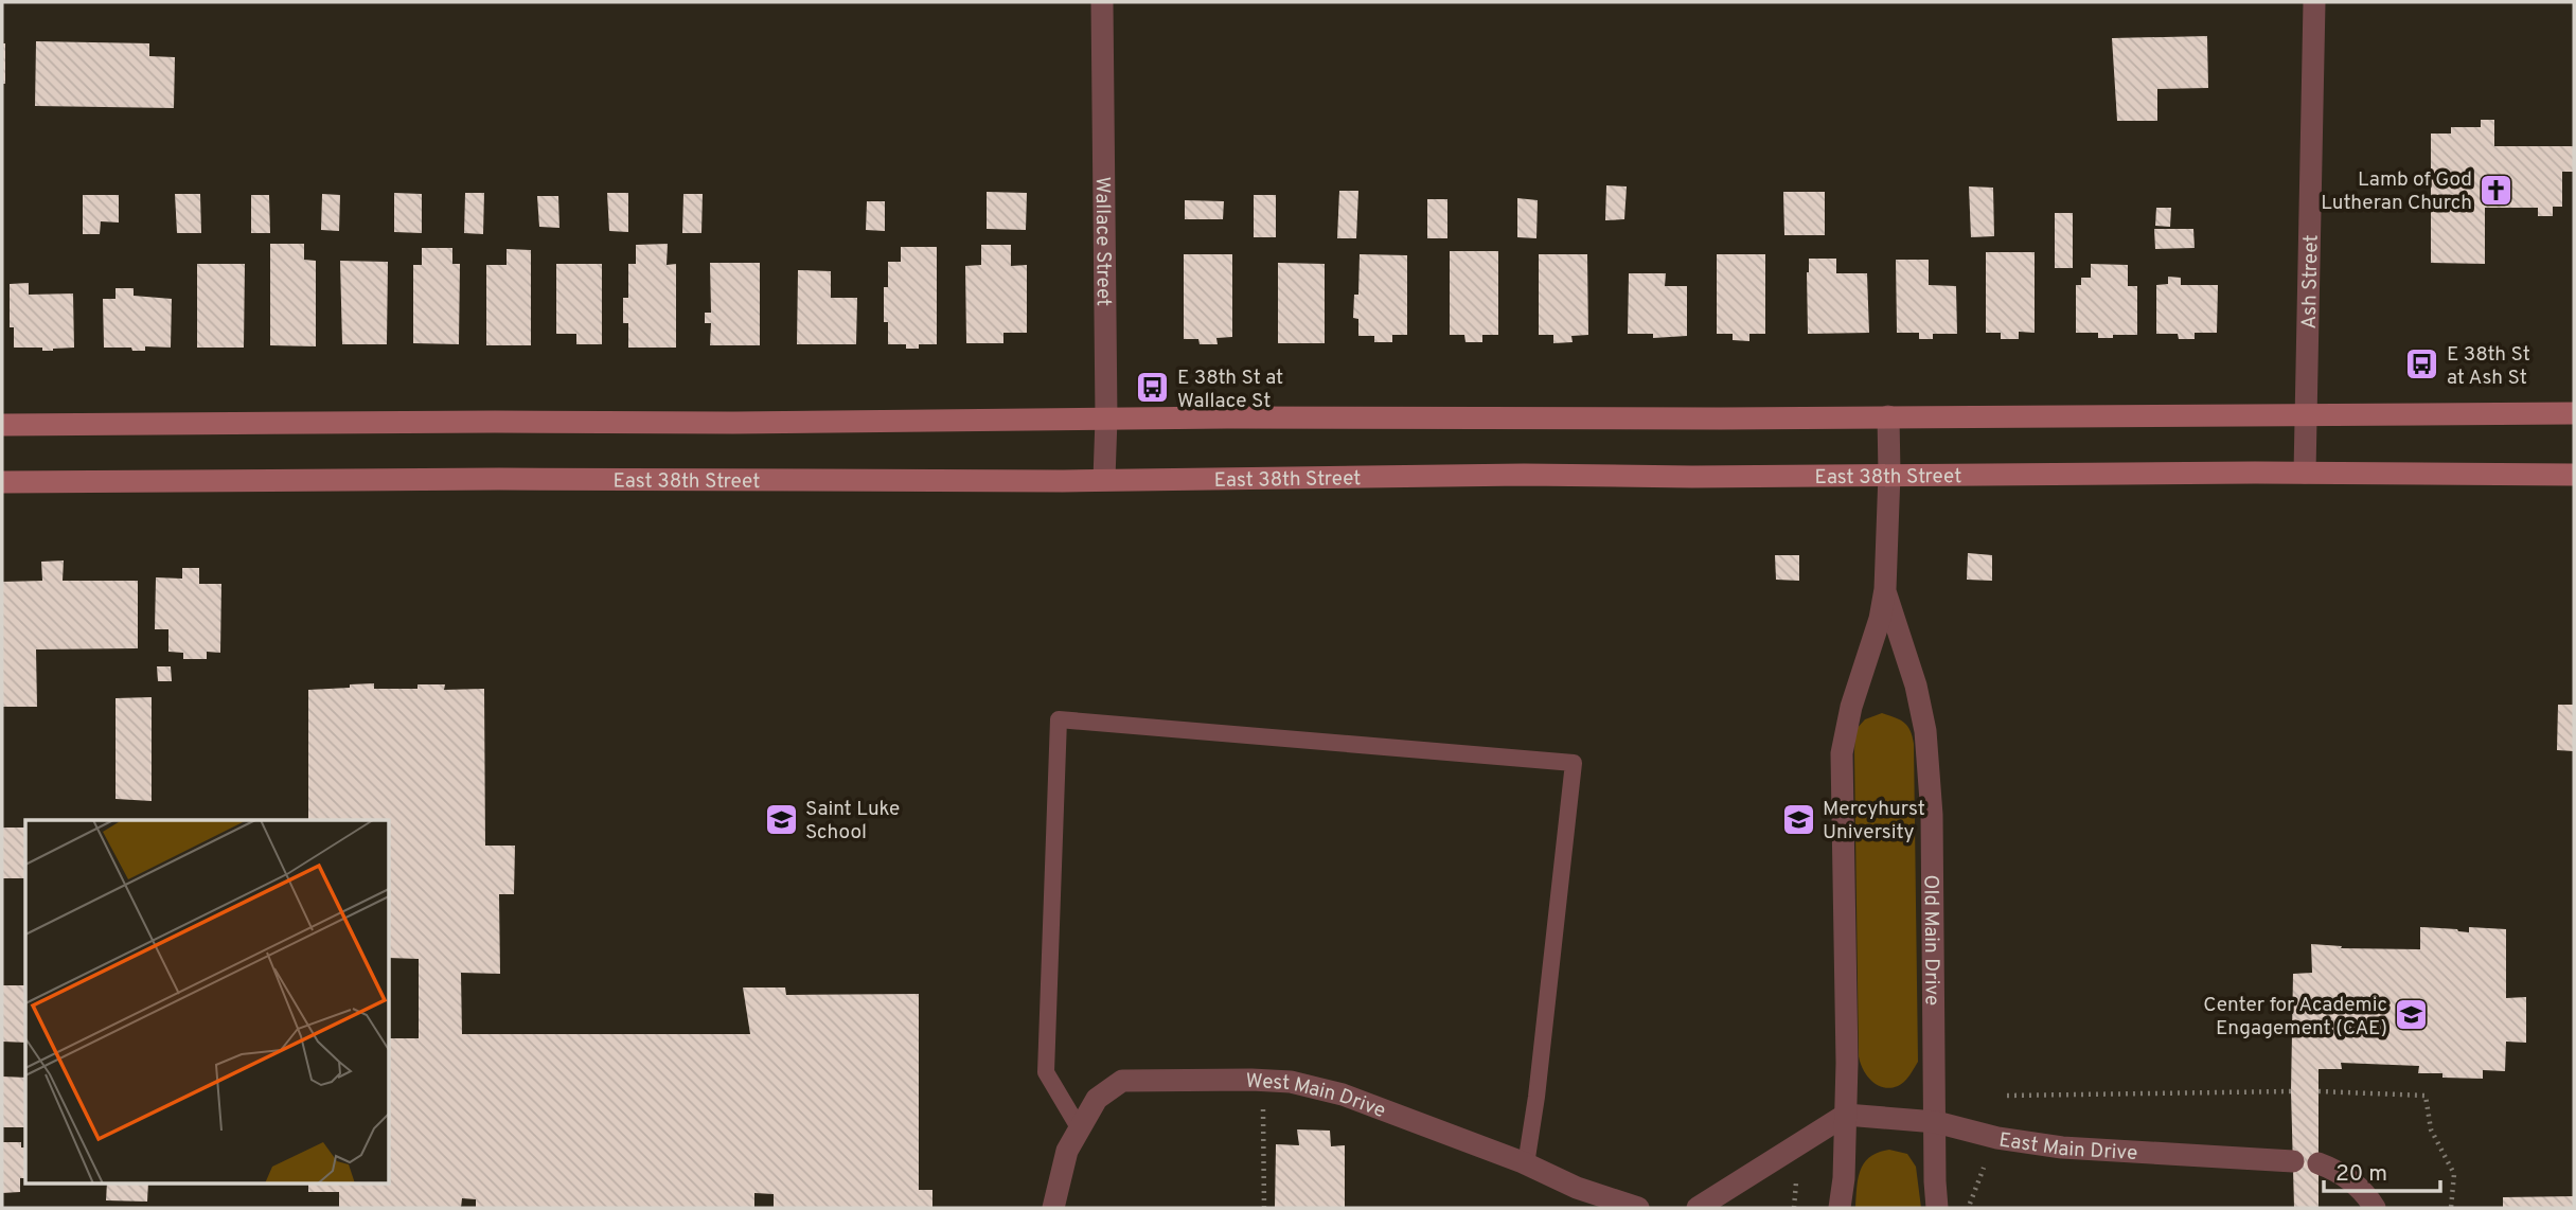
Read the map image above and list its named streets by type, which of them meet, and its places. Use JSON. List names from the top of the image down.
{
  "streets": {
    "main road": ["East 38th Street"],
    "street": [
      "Wallace Street",
      "Ash Street",
      "Old Main Drive",
      "West Main Drive",
      "East Main Drive"
    ]
  },
  "crossings": [
    ["Wallace Street", "East 38th Street"],
    ["Ash Street", "East 38th Street"],
    ["East 38th Street", "Old Main Drive"],
    ["Old Main Drive", "East Main Drive"]
  ],
  "places": {
    "church": ["Lamb of God Lutheran Church"],
    "bus stop": ["E 38th St at Ash St", "E 38th St at Wallace St"],
    "school or university": ["Saint Luke School", "Mercyhurst University", "Center for Academic Engagement (CAE)"]
  },
  "scale_bar": "20 m"
}
